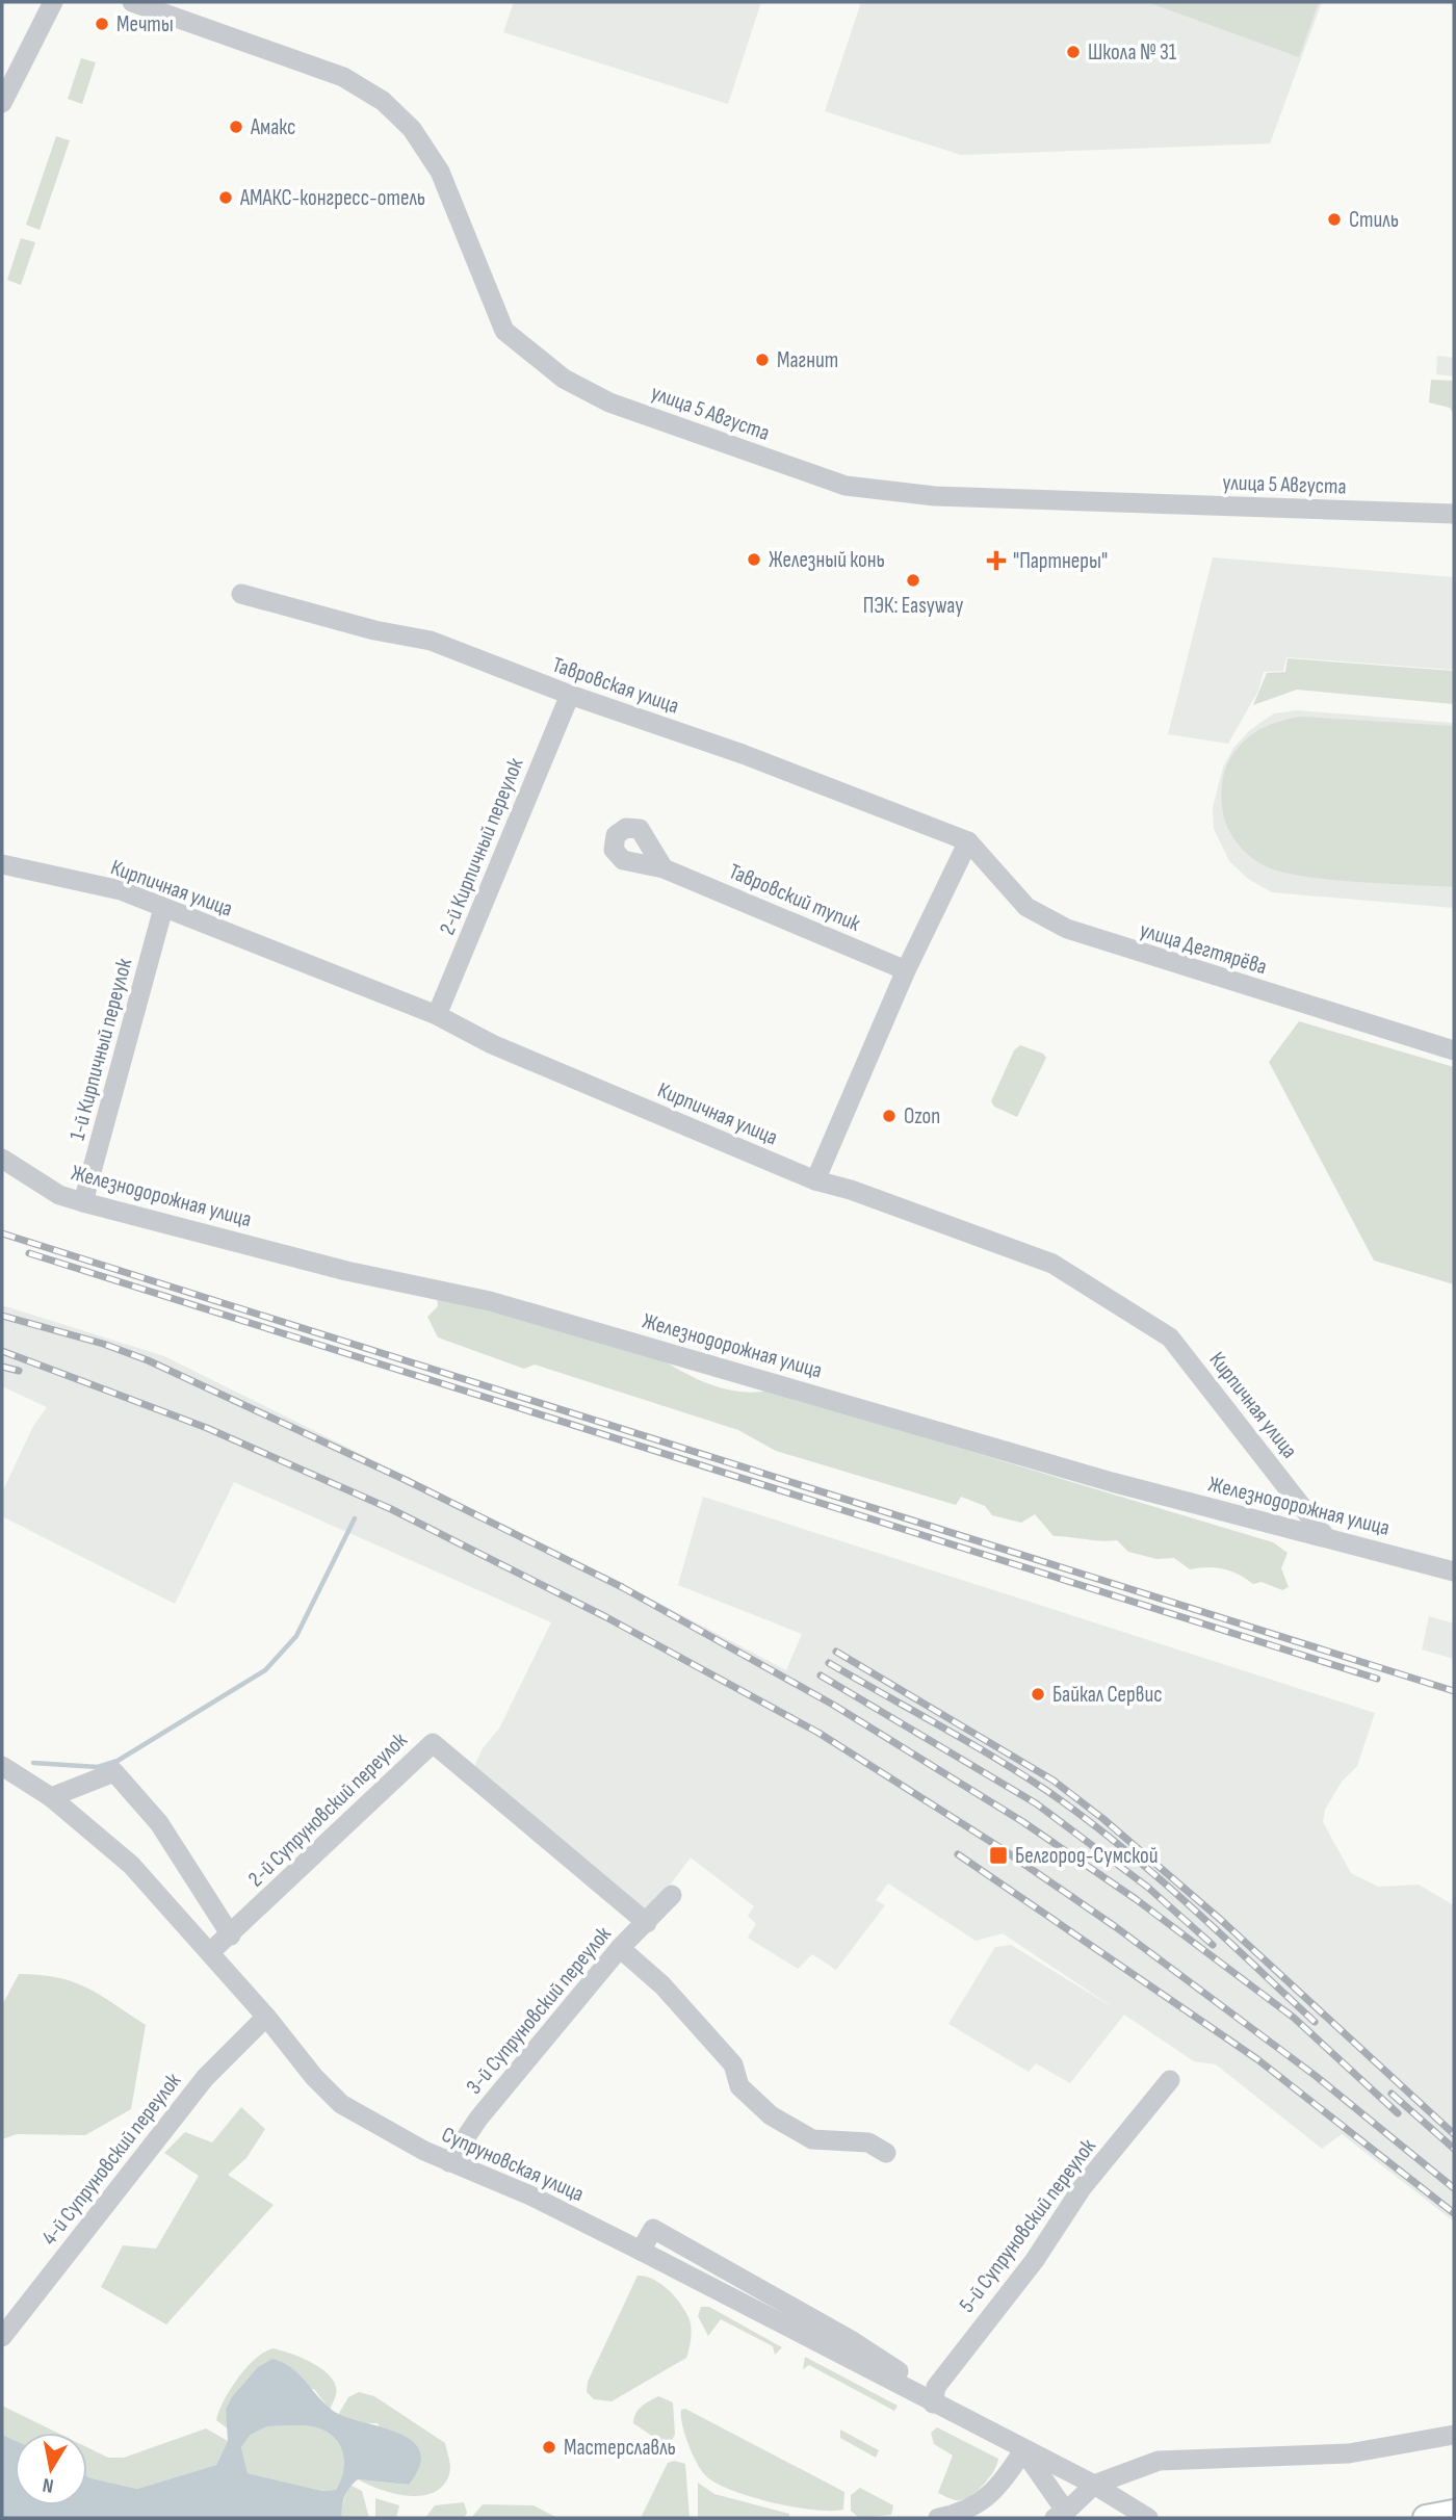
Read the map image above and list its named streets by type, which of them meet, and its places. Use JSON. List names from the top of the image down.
{
  "streets": {
    "street": [
      "улица 5 Августа",
      "Тавровская улица",
      "2-й Кирпичный переулок",
      "Кирпичная улица",
      "Тавровский тупик",
      "улица Дегтярёва",
      "1-й Кирпичный переулок",
      "Железнодорожная улица",
      "2-й Супруновский переулок",
      "3-й Супруновский переулок",
      "4-й Супруновский переулок",
      "Супруновская улица",
      "5-й Супруновский переулок"
    ]
  },
  "crossings": [
    ["Тавровская улица", "2-й Кирпичный переулок"],
    ["Тавровская улица", "улица Дегтярёва"],
    ["2-й Кирпичный переулок", "Кирпичная улица"],
    ["Кирпичная улица", "1-й Кирпичный переулок"],
    ["Кирпичная улица", "Железнодорожная улица"],
    ["1-й Кирпичный переулок", "Железнодорожная улица"],
    ["2-й Супруновский переулок", "3-й Супруновский переулок"],
    ["2-й Супруновский переулок", "Супруновская улица"],
    ["3-й Супруновский переулок", "Супруновская улица"],
    ["4-й Супруновский переулок", "Супруновская улица"],
    ["Супруновская улица", "5-й Супруновский переулок"]
  ],
  "places": {
    "other": [
      "Мечты",
      "Школа № 31",
      "Амакс",
      "АМАКС-конгресс-отель",
      "Стиль",
      "Магнит",
      "Железный конь",
      "ПЭК: Easyway",
      "Ozon",
      "Байкал Сервис",
      "Мастерславль"
    ],
    "health": ["\"Партнеры\""],
    "transit": ["Белгород-Сумской"]
  },
  "north": "bottom"
}
